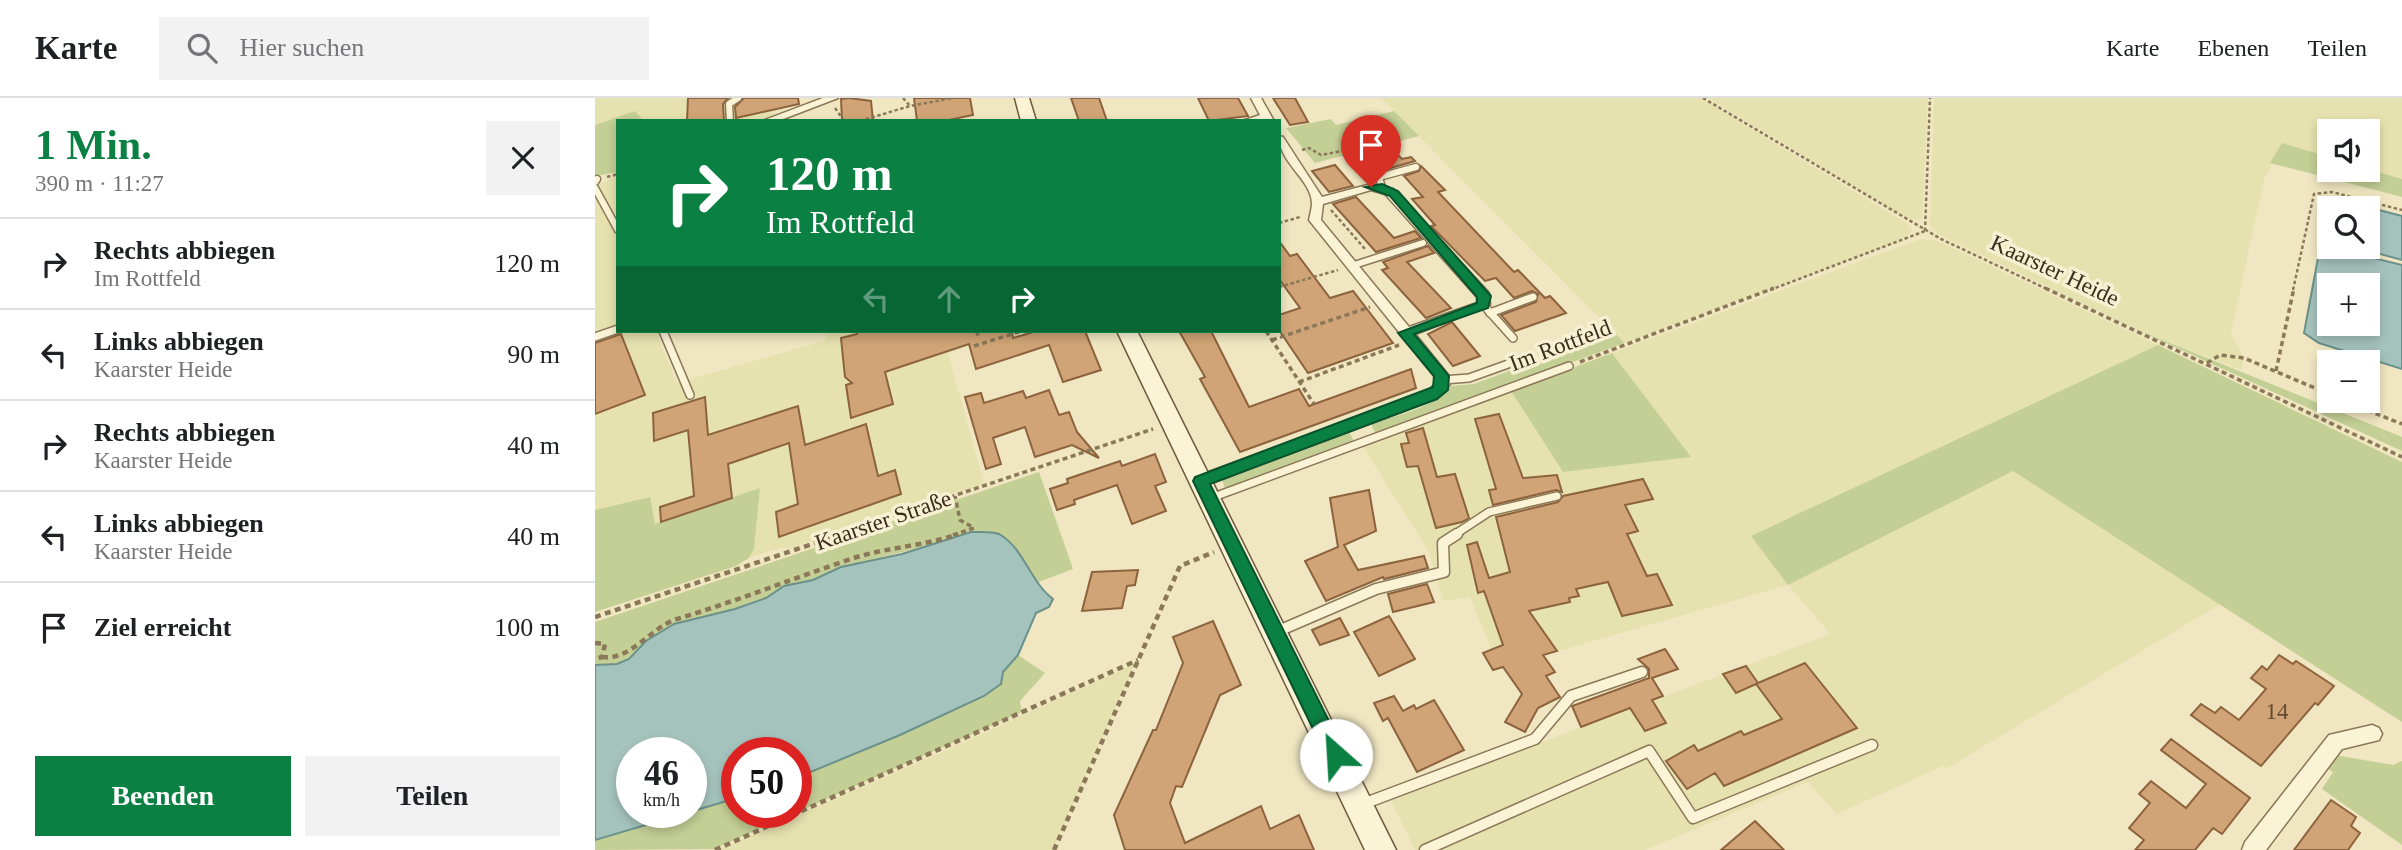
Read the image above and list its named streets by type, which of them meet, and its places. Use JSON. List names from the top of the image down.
{
  "streets": {
    "lane": ["Im Rottfeld"],
    "path": ["Kaarster Heide", "Kaarster Straße"]
  },
  "crossings": [
    ["Kaarster Heide", "Im Rottfeld"]
  ],
  "house_numbers": ["14"],
  "page": {
    "header": "Karte",
    "search": "Hier suchen",
    "nav": ["Karte", "Ebenen", "Teilen"],
    "heading": ["1 Min.", "390 m · 11:27"],
    "map_buttons": ["+", "−"],
    "turn": ["120 m", "Im Rottfeld"],
    "list": [
      {
        "name": "Rechts abbiegen",
        "note": "Im Rottfeld",
        "value": "120 m"
      },
      {
        "name": "Links abbiegen",
        "note": "Kaarster Heide",
        "value": "90 m"
      },
      {
        "name": "Rechts abbiegen",
        "note": "Kaarster Heide",
        "value": "40 m"
      },
      {
        "name": "Links abbiegen",
        "note": "Kaarster Heide",
        "value": "40 m"
      },
      {
        "name": "Ziel erreicht",
        "value": "100 m"
      }
    ],
    "speed": "46 km/h",
    "limit": "50",
    "buttons": ["Beenden", "Teilen"]
  }
}
